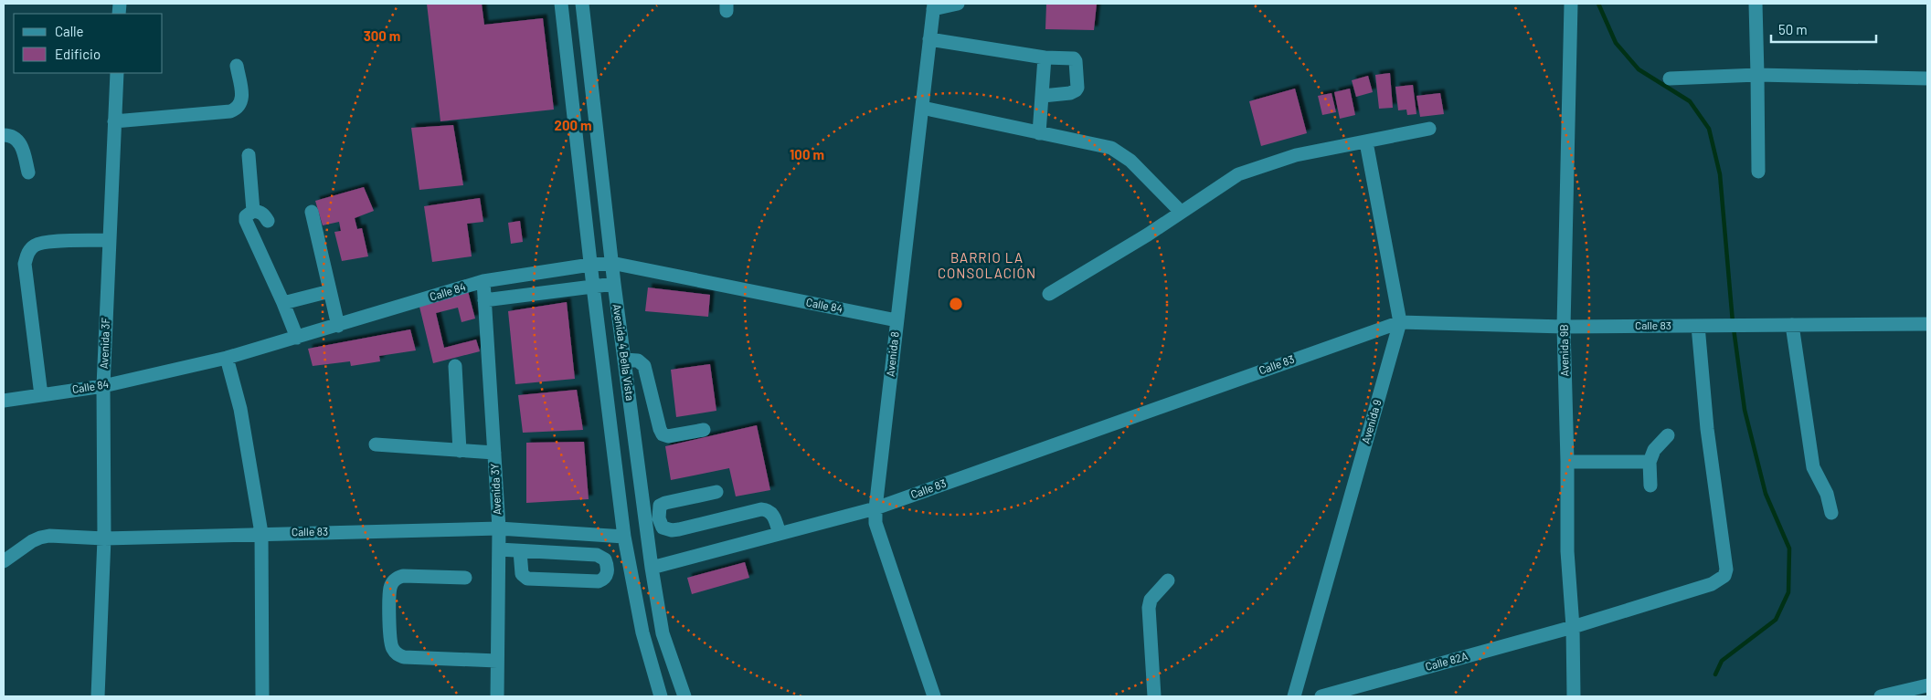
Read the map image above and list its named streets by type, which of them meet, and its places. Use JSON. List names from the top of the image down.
{
  "streets": {
    "street": [
      "Calle 84",
      "Calle 83",
      "Avenida 3F",
      "Avenida 9B",
      "Avenida 4 Bella Vista",
      "Avenida 8",
      "Avenida 9",
      "Avenida 3Y",
      "Calle 82A"
    ]
  },
  "crossings": [
    ["Calle 84", "Avenida 3F"],
    ["Calle 84", "Avenida 4 Bella Vista"],
    ["Calle 84", "Avenida 8"],
    ["Calle 84", "Avenida 3Y"],
    ["Calle 83", "Avenida 3F"],
    ["Calle 83", "Avenida 9B"],
    ["Calle 83", "Avenida 4 Bella Vista"],
    ["Calle 83", "Avenida 8"],
    ["Calle 83", "Avenida 9"],
    ["Calle 83", "Avenida 3Y"],
    ["Calle 83", "Calle 82A"],
    ["Avenida 9B", "Calle 82A"]
  ],
  "districts": ["BARRIO LA CONSOLACIÓN"],
  "legend": ["Calle", "Edificio"],
  "scale_bar": "50 m",
  "rings": ["300 m", "200 m", "100 m"]
}
